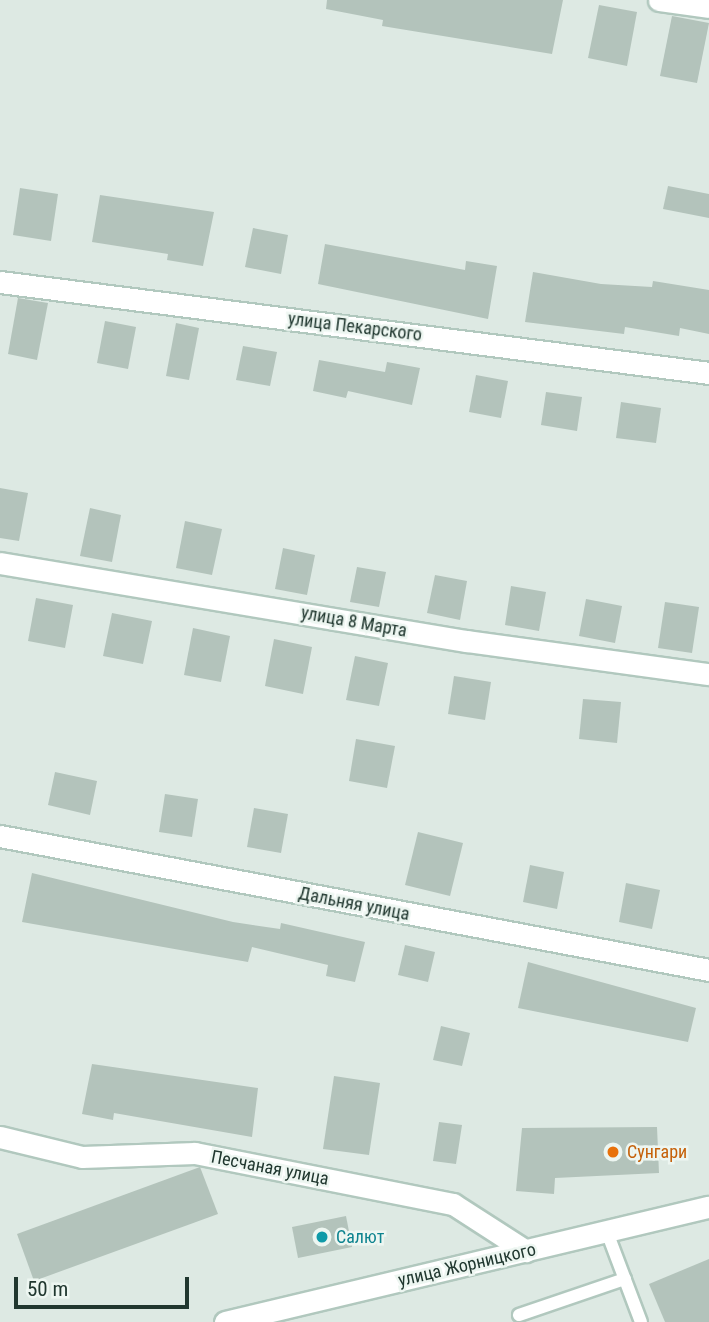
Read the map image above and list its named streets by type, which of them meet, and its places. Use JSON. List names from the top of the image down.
{
  "streets": {
    "street": [
      "улица Пекарского",
      "улица 8 Марта",
      "Дальняя улица",
      "Песчаная улица",
      "улица Жорницкого"
    ]
  },
  "crossings": [
    ["Песчаная улица", "улица Жорницкого"]
  ],
  "places": ["Сунгари", "Салют"],
  "scale_bar": "50 m"
}
